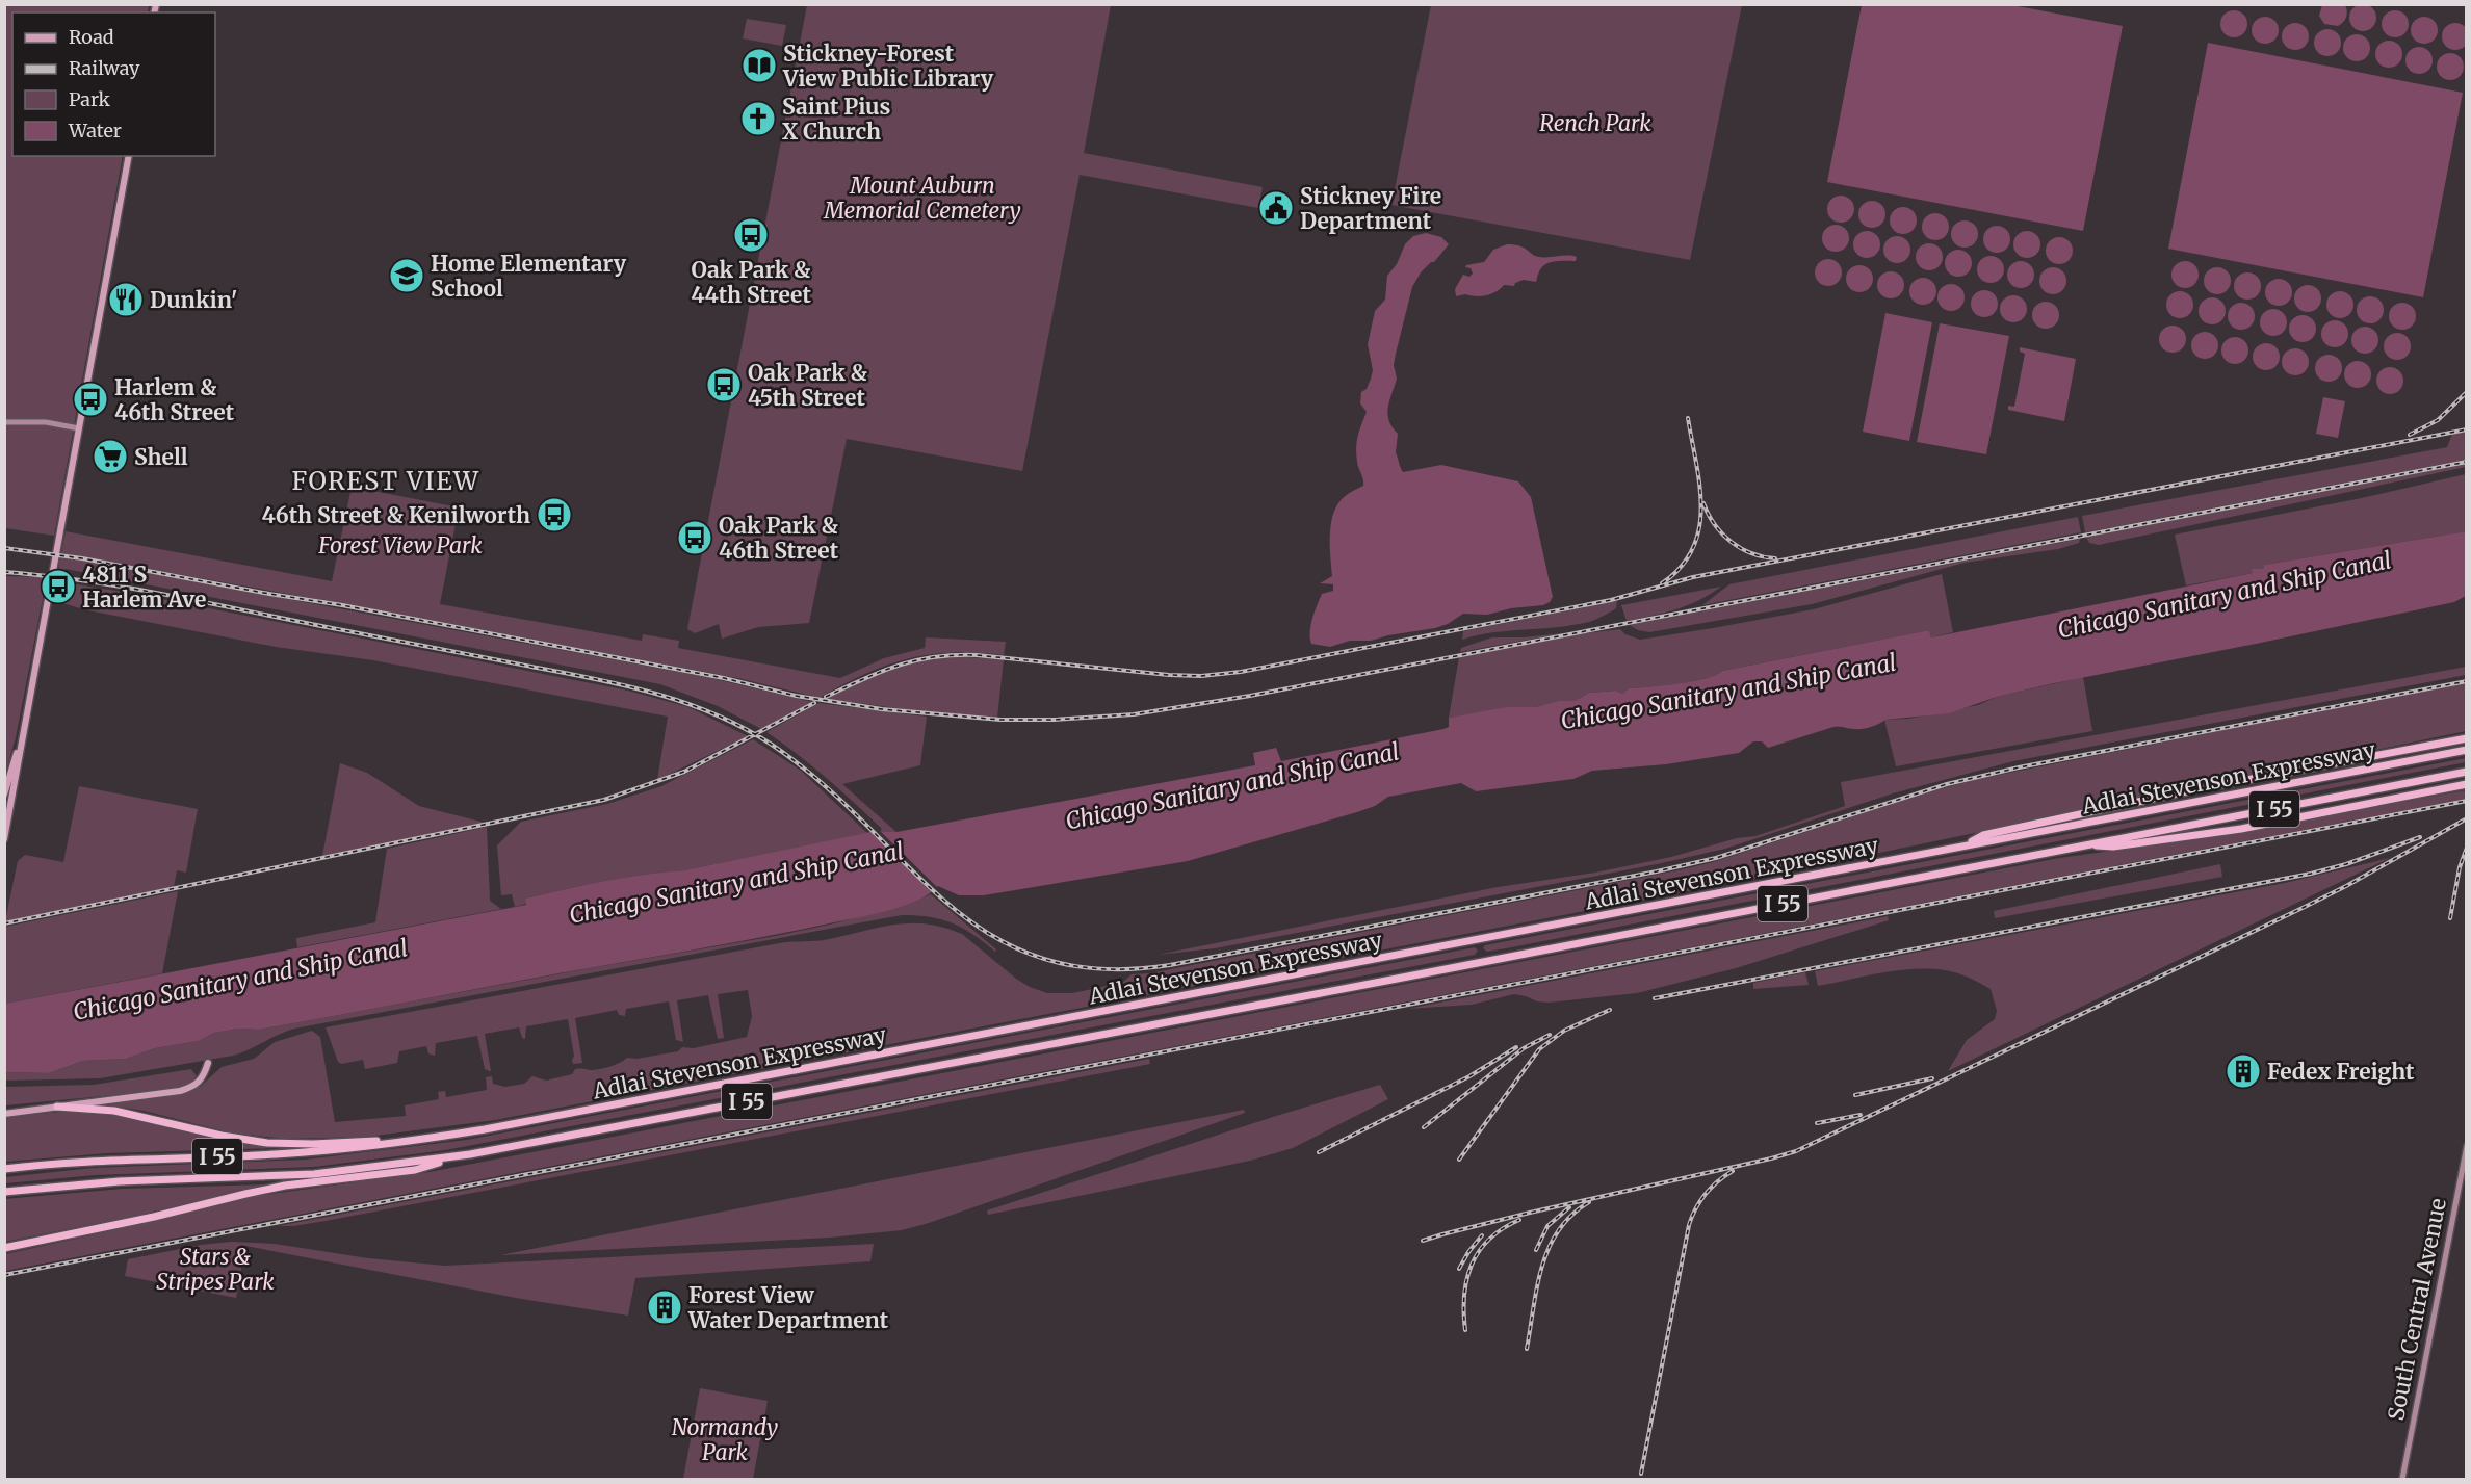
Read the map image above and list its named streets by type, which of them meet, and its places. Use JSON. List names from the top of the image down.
{
  "streets": {
    "highway": ["Adlai Stevenson Expressway", "I 55"],
    "main road": ["South Central Avenue"]
  },
  "districts": ["FOREST VIEW"],
  "water": ["Chicago Sanitary and Ship Canal"],
  "parks": [
    "Rench Park",
    "Mount Auburn Memorial Cemetery",
    "Forest View Park",
    "Stars & Stripes Park",
    "Normandy Park"
  ],
  "places": {
    "library": ["Stickney-Forest View Public Library"],
    "church": ["Saint Pius X Church"],
    "public building": ["Stickney Fire Department"],
    "bus stop": [
      "Oak Park & 44th Street",
      "Oak Park & 45th Street",
      "Harlem & 46th Street",
      "46th Street & Kenilworth",
      "Oak Park & 46th Street",
      "4811 S Harlem Ave"
    ],
    "school or university": ["Home Elementary School"],
    "restaurant": ["Dunkin'"],
    "supermarket": ["Shell"],
    "building": ["Fedex Freight", "Forest View Water Department"]
  },
  "legend": [
    "Road",
    "Railway",
    "Park",
    "Water"
  ]
}
